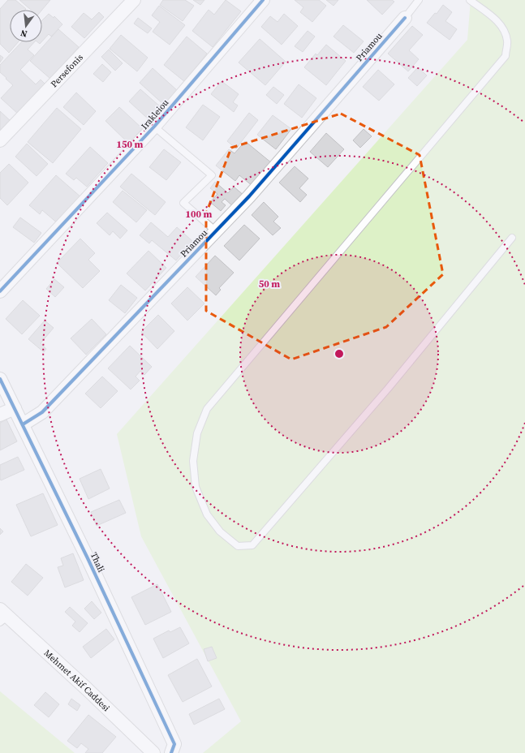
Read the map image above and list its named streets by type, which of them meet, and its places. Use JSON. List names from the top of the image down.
{
  "streets": {
    "street": [
      "Priamou",
      "Persefonis",
      "Irakleiou",
      "Thali",
      "Mehmet Akif Caddesi"
    ]
  },
  "crossings": [
    ["Priamou", "Thali"]
  ],
  "north": "bottom",
  "rings": ["150 m", "100 m", "50 m"]
}
